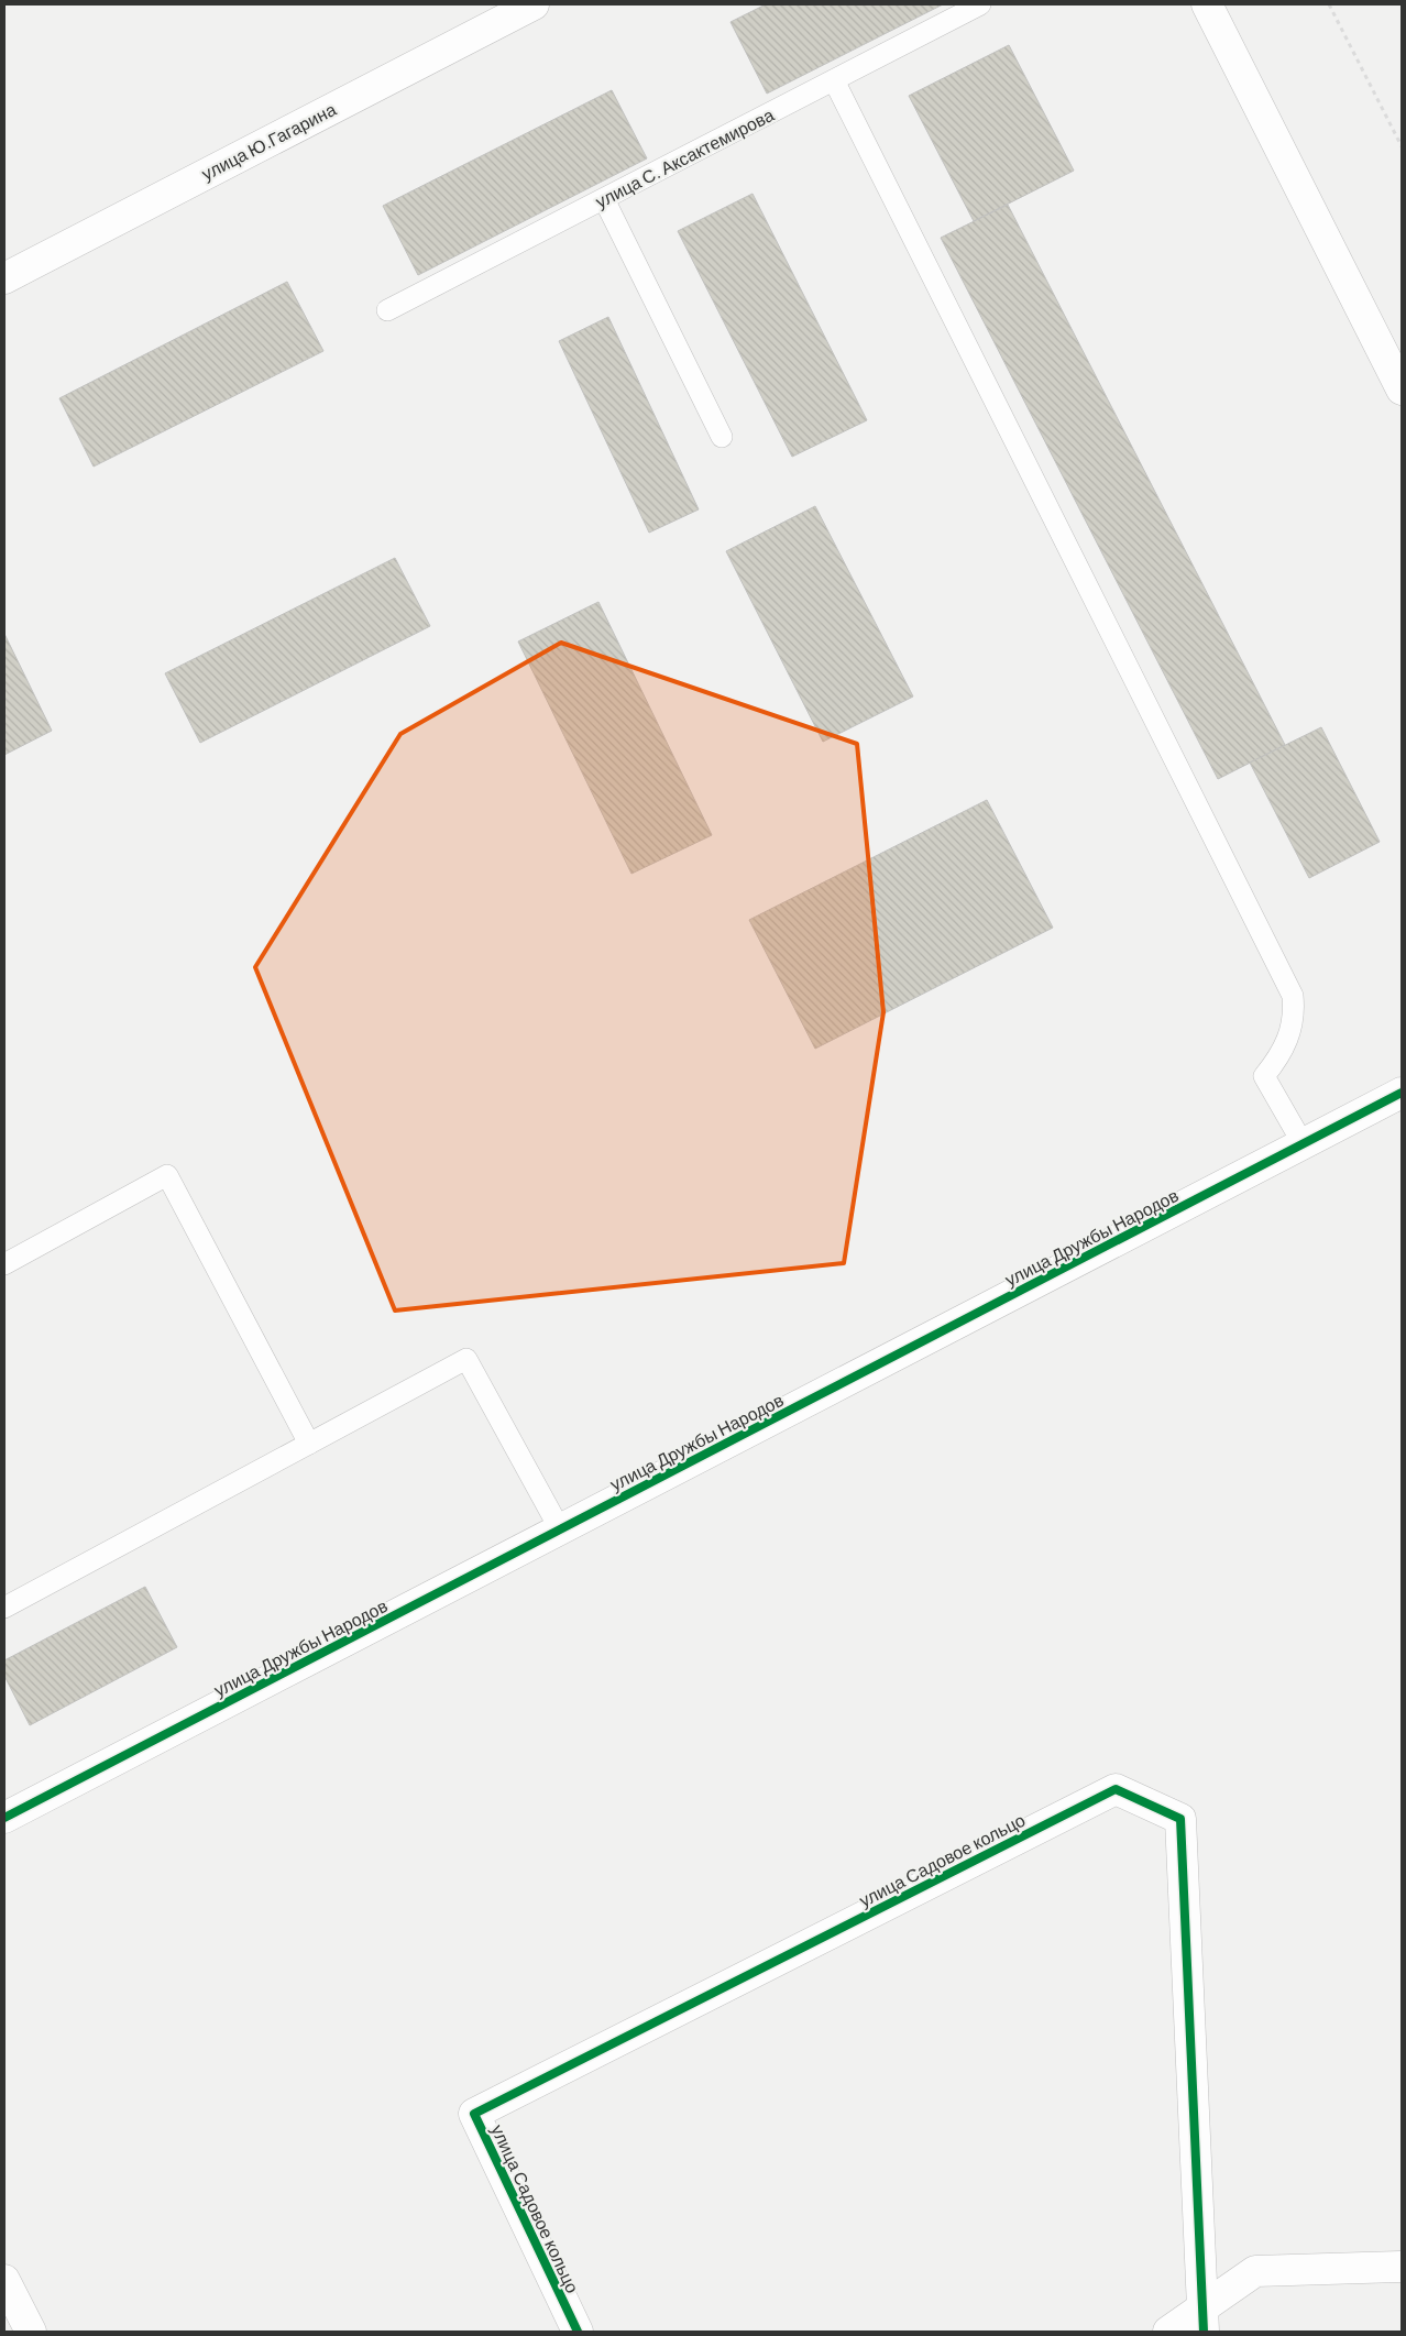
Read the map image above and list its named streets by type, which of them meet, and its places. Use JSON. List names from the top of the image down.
{
  "streets": {
    "street": ["улица Ю.Гагарина", "улица Дружбы Народов", "улица Садовое кольцо"],
    "lane": ["улица С. Аксактемирова"]
  }
}
